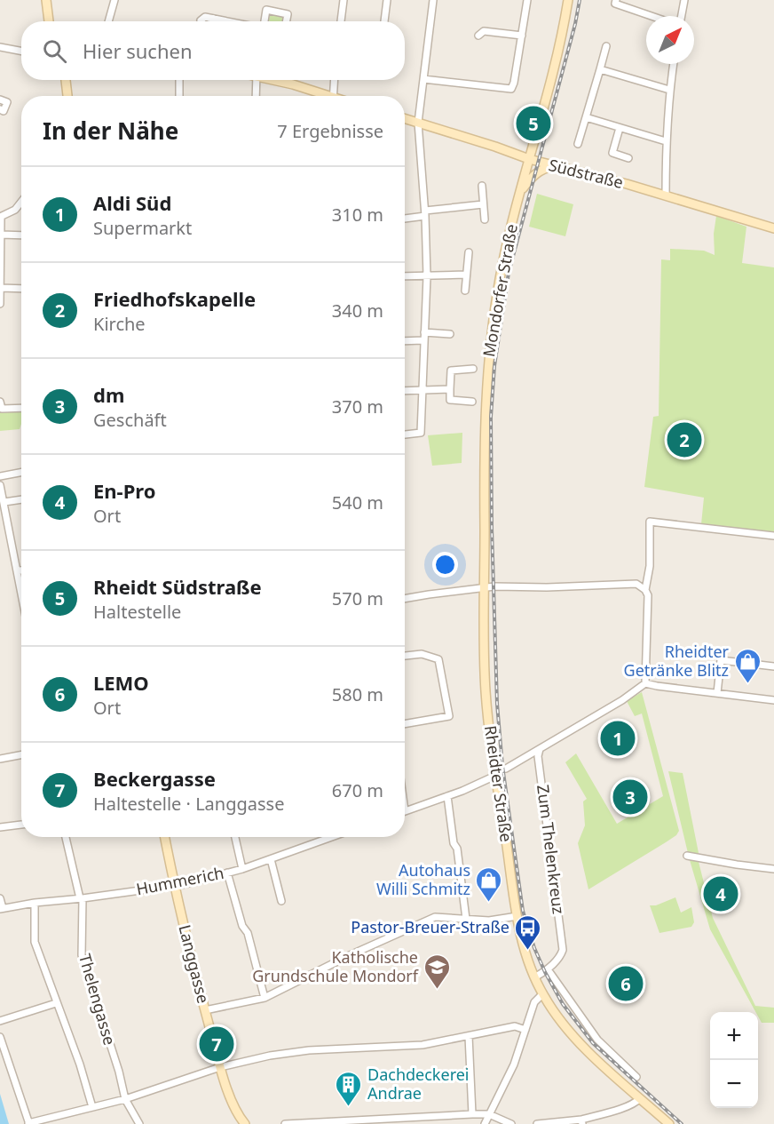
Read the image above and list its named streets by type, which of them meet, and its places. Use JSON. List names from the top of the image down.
{
  "streets": {
    "main road": [
      "Südstraße",
      "Mondorfer Straße",
      "Rheidter Straße",
      "Langgasse"
    ],
    "street": ["Zum Thelenkreuz", "Hummerich", "Thelengasse"]
  },
  "crossings": [
    ["Südstraße", "Mondorfer Straße"],
    ["Mondorfer Straße", "Rheidter Straße"],
    ["Hummerich", "Langgasse"],
    ["Hummerich", "Thelengasse"]
  ],
  "places": {
    "shop": ["Rheidter Getränke Blitz", "Autohaus Willi Schmitz"],
    "bus stop": ["Pastor-Breuer-Straße"],
    "school or university": ["Katholische Grundschule Mondorf"],
    "building": ["Dachdeckerei Andrae"]
  },
  "north": "top right",
  "page": {
    "search": "Hier suchen",
    "heading": ["In der Nähe", "7 Ergebnisse"],
    "pins": [
      "5",
      "2",
      "1",
      "3",
      "4",
      "6",
      "7"
    ],
    "list": [
      {
        "mark": "1",
        "name": "Aldi Süd",
        "note": "Supermarkt",
        "value": "310 m"
      },
      {
        "mark": "2",
        "name": "Friedhofskapelle",
        "note": "Kirche",
        "value": "340 m"
      },
      {
        "mark": "3",
        "name": "dm",
        "note": "Geschäft",
        "value": "370 m"
      },
      {
        "mark": "4",
        "name": "En-Pro",
        "note": "Ort",
        "value": "540 m"
      },
      {
        "mark": "5",
        "name": "Rheidt Südstraße",
        "note": "Haltestelle",
        "value": "570 m"
      },
      {
        "mark": "6",
        "name": "LEMO",
        "note": "Ort",
        "value": "580 m"
      },
      {
        "mark": "7",
        "name": "Beckergasse",
        "note": "Haltestelle · Langgasse",
        "value": "670 m"
      }
    ],
    "map_buttons": ["+", "−"]
  }
}
